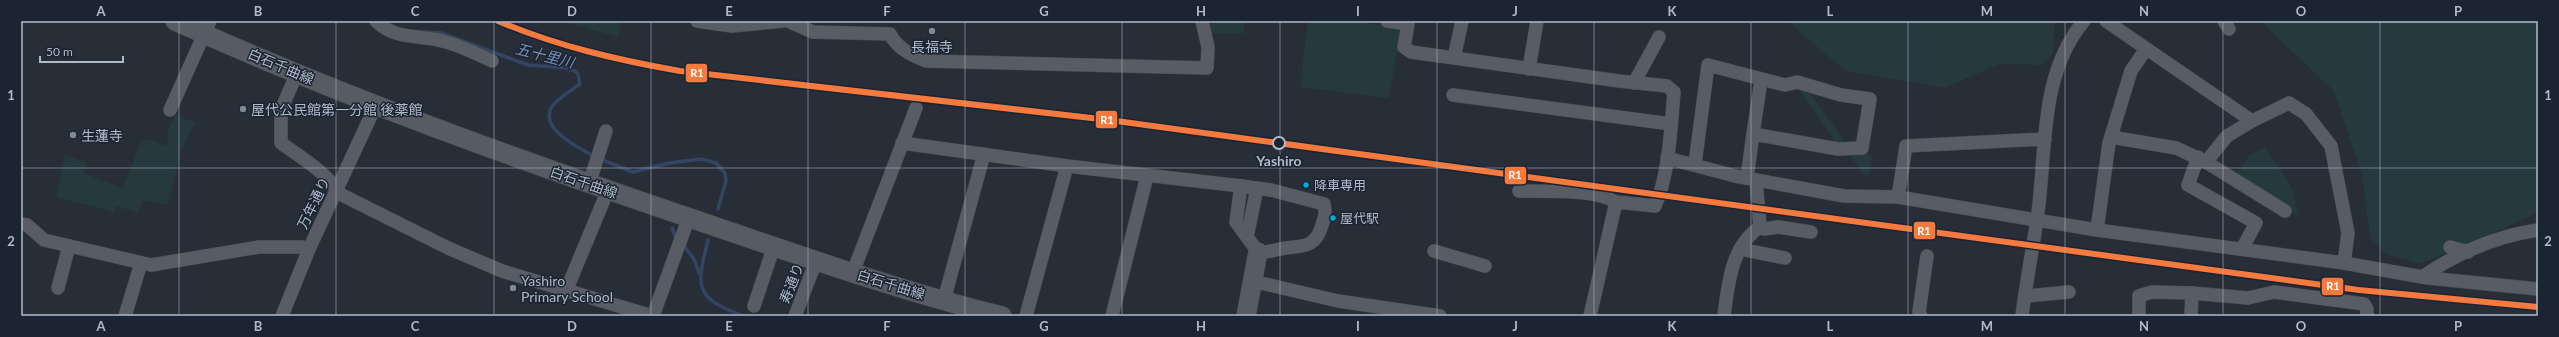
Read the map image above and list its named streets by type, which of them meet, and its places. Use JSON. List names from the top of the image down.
{
  "streets": {
    "main road": ["白石千曲線"],
    "street": ["万年通り", "寿通り"]
  },
  "crossings": [
    ["白石千曲線", "万年通り"],
    ["白石千曲線", "寿通り"]
  ],
  "water": ["五十里川"],
  "places": [
    "長福寺",
    "屋代公民館第一分館 後薬館",
    "生蓮寺",
    "Yashiro",
    "降車専用",
    "屋代駅",
    "Yashiro Primary School"
  ],
  "lines": ["transit line R1"],
  "scale_bar": "50 m",
  "grid": {
    "columns": [
      "A",
      "B",
      "C",
      "D",
      "E",
      "F",
      "G",
      "H",
      "I",
      "J",
      "K",
      "L",
      "M",
      "N",
      "O",
      "P"
    ],
    "rows": ["1", "2"]
  }
}
